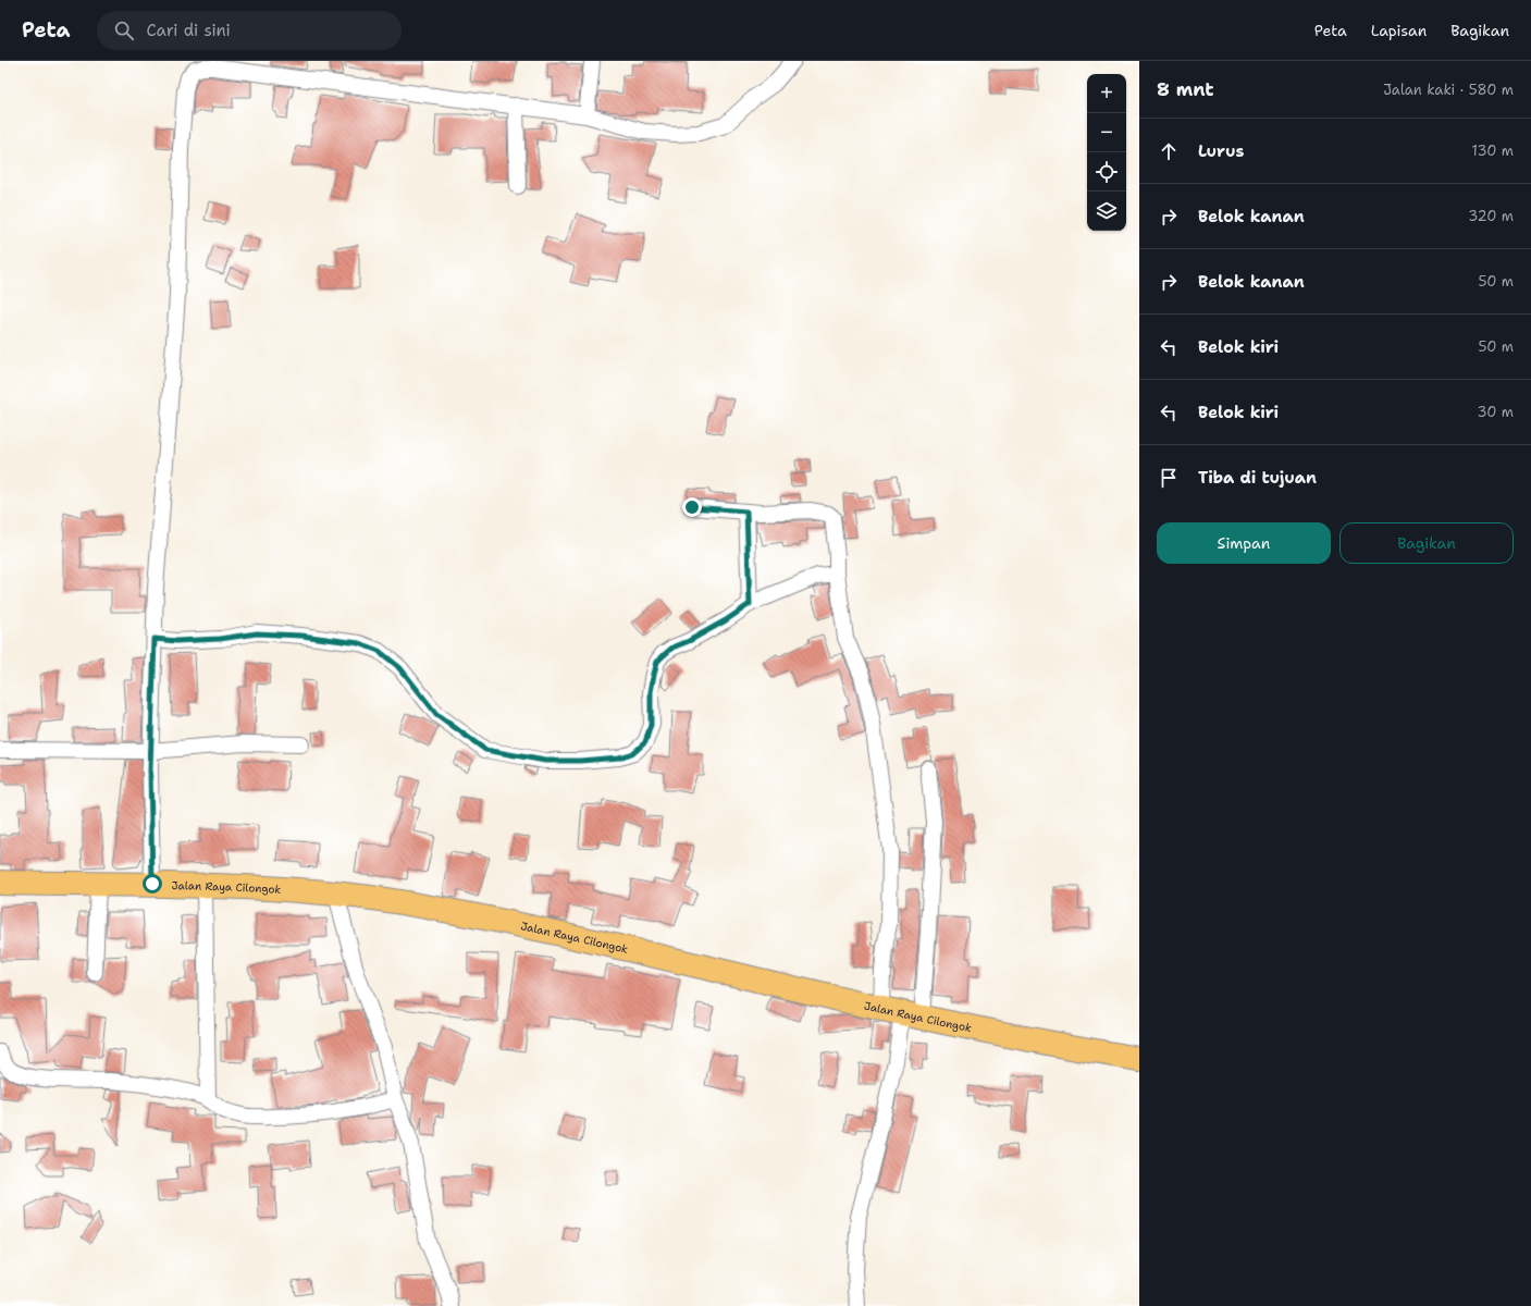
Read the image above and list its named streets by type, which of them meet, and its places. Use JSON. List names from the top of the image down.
{
  "streets": {
    "highway": ["Jalan Raya Cilongok"]
  },
  "page": {
    "header": "Peta",
    "search": "Cari di sini",
    "nav": ["Peta", "Lapisan", "Bagikan"],
    "heading": ["8 mnt", "Jalan kaki · 580 m"],
    "map_buttons": ["+", "−"],
    "list": [
      ["Lurus", "130 m"],
      ["Belok kanan", "320 m"],
      ["Belok kanan", "50 m"],
      ["Belok kiri", "50 m"],
      ["Belok kiri", "30 m"],
      "Tiba di tujuan"
    ],
    "buttons": ["Simpan", "Bagikan"]
  }
}
